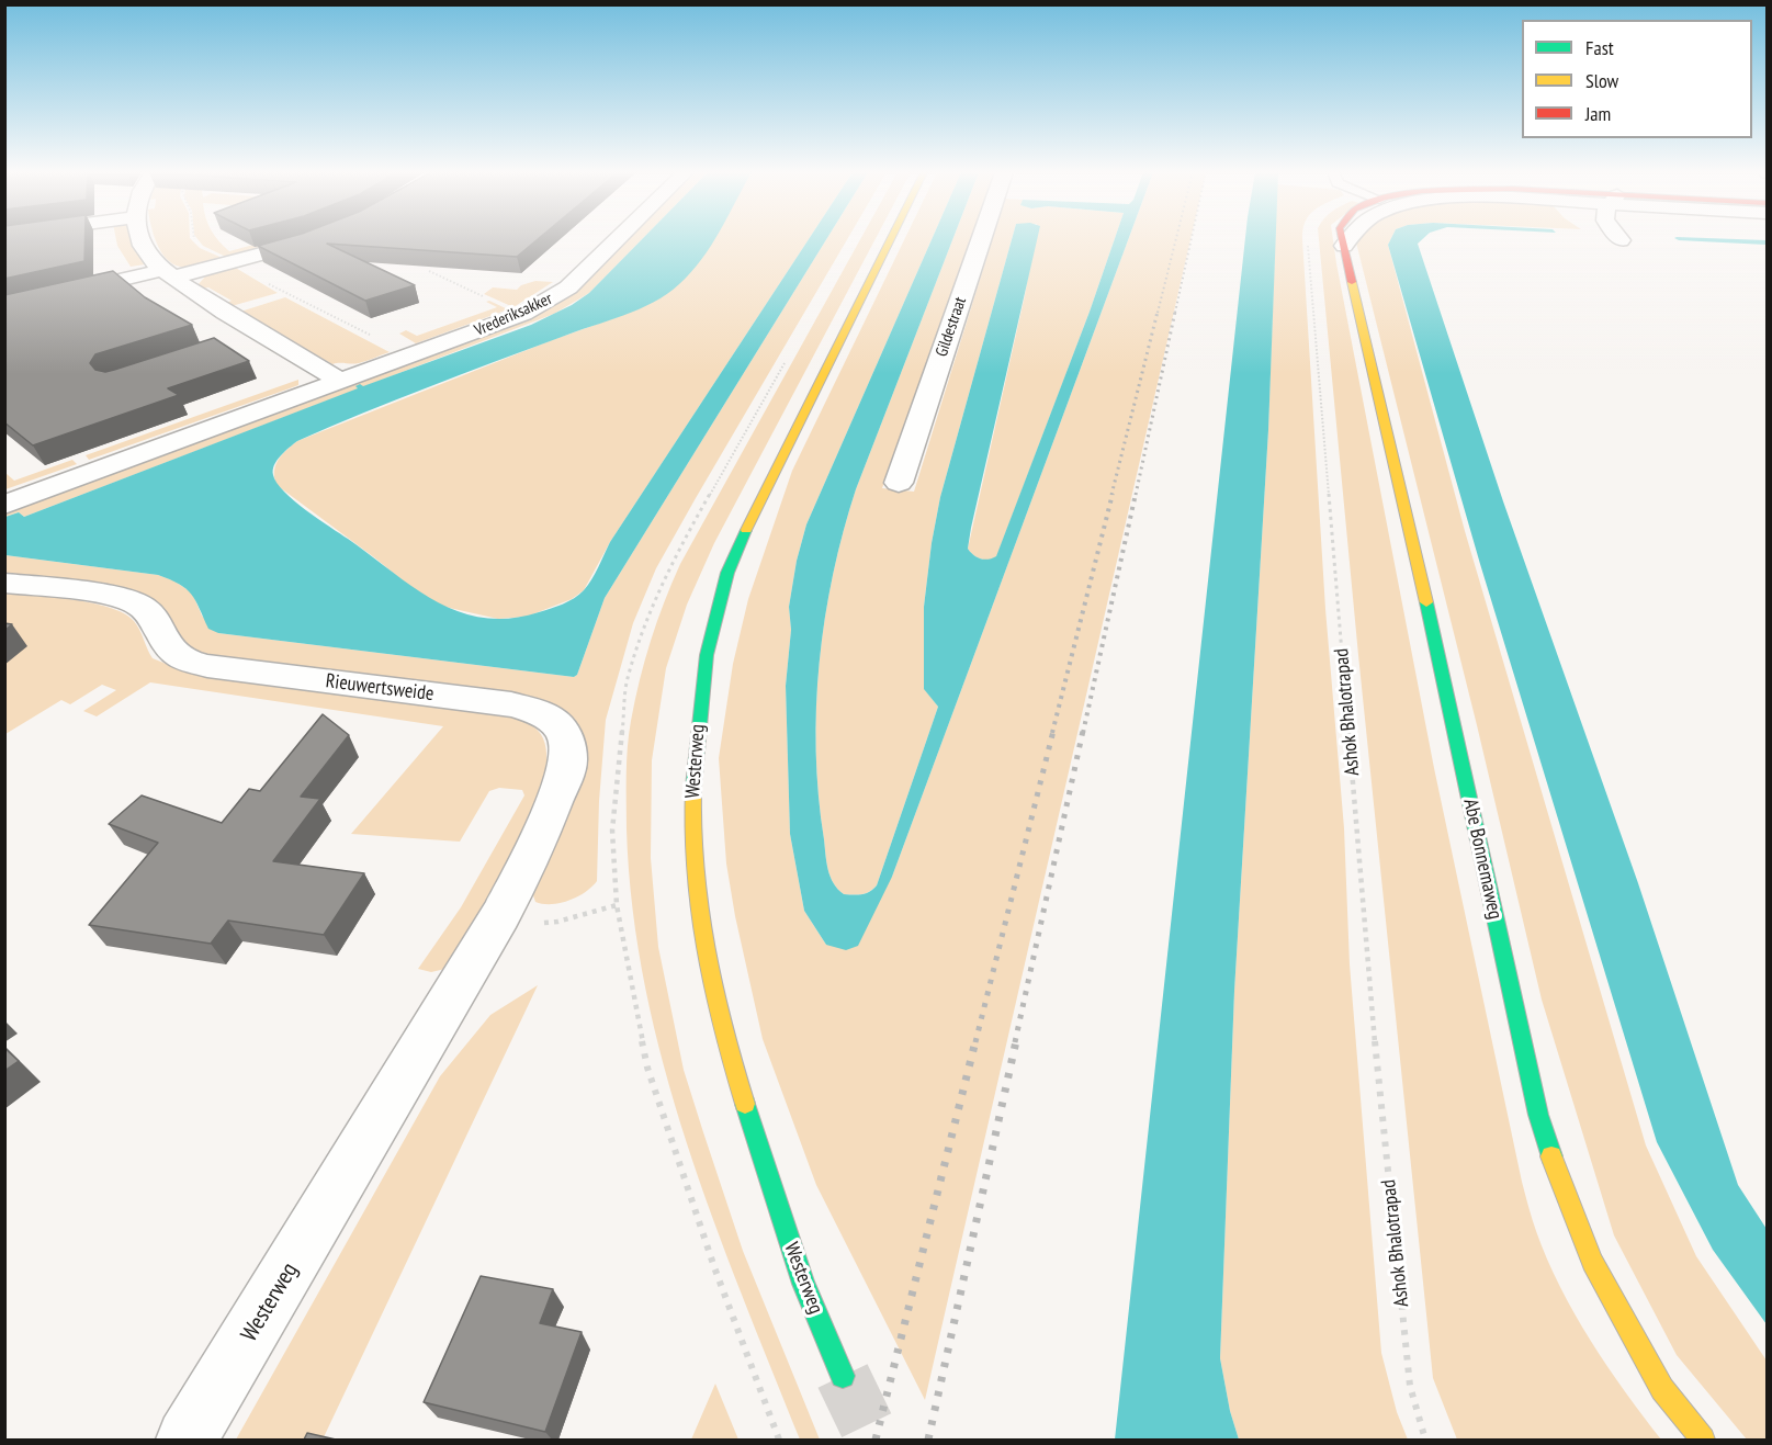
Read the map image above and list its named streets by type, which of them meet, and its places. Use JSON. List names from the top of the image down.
{
  "streets": {
    "street": [
      "Vrederiksakker",
      "Gildestraat",
      "Rieuwertsweide",
      "Westerweg",
      "Abe Bonnemaweg"
    ],
    "path": ["Ashok Bhalotrapad"]
  },
  "crossings": [
    ["Rieuwertsweide", "Westerweg"]
  ],
  "legend": ["Fast", "Slow", "Jam"]
}
